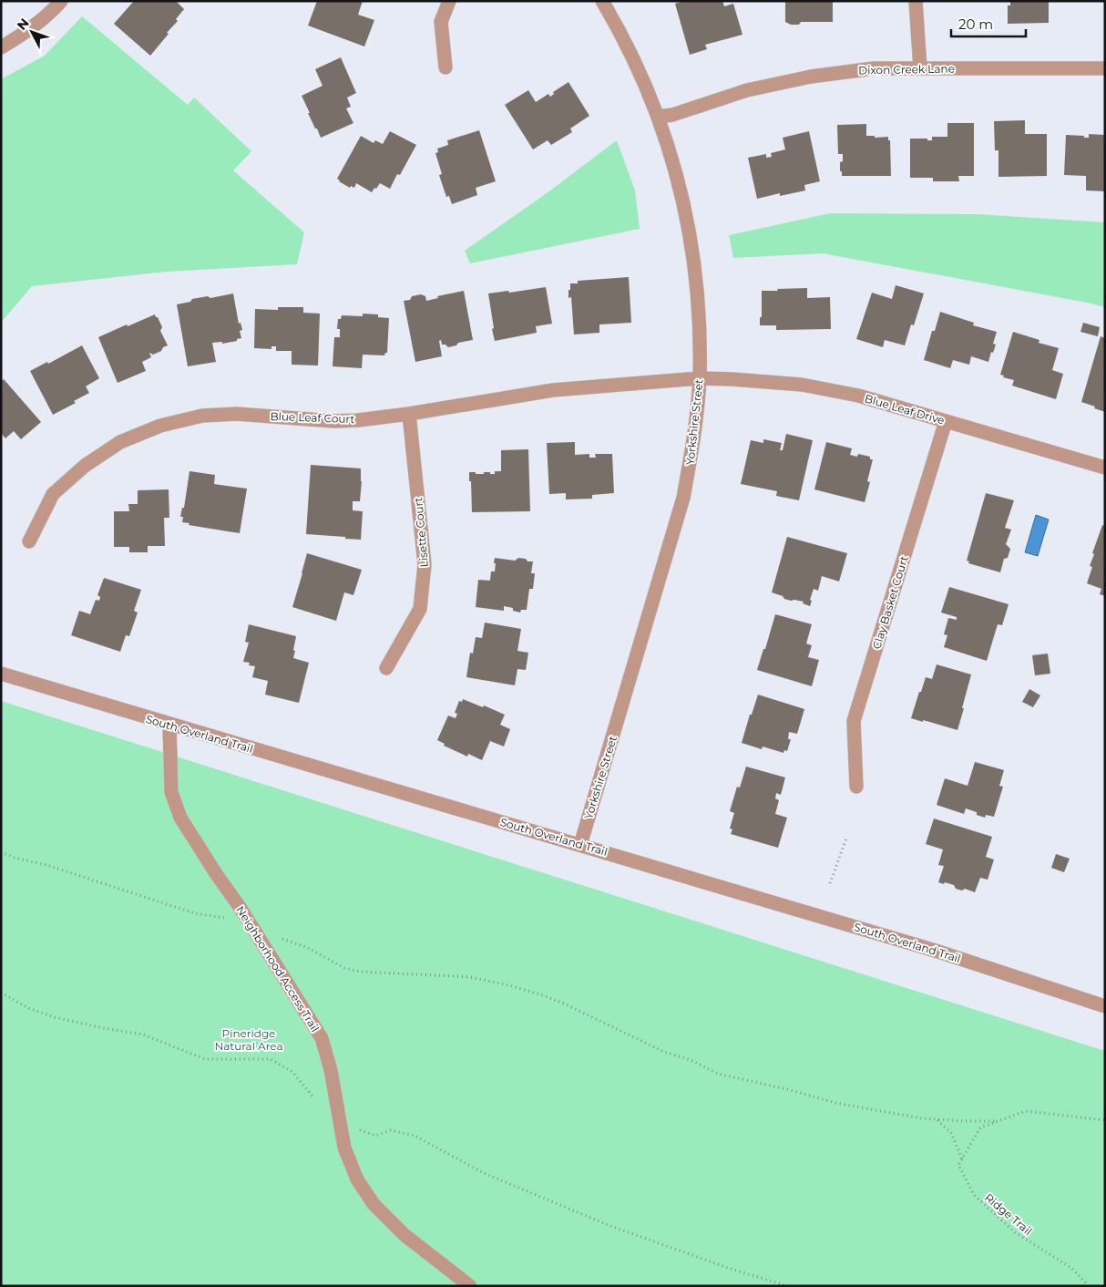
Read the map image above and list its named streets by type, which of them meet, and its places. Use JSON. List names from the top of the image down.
{
  "streets": {
    "street": [
      "Dixon Creek Lane",
      "Blue Leaf Drive",
      "Blue Leaf Court",
      "Yorkshire Street",
      "Lisette Court",
      "Clay Basket Court",
      "South Overland Trail",
      "Neighborhood Access Trail"
    ],
    "path": ["Ridge Trail"]
  },
  "crossings": [
    ["Dixon Creek Lane", "Yorkshire Street"],
    ["Blue Leaf Drive", "Blue Leaf Court"],
    ["Blue Leaf Drive", "Yorkshire Street"],
    ["Blue Leaf Drive", "Clay Basket Court"],
    ["Blue Leaf Court", "Yorkshire Street"],
    ["Blue Leaf Court", "Lisette Court"],
    ["Yorkshire Street", "South Overland Trail"],
    ["South Overland Trail", "Neighborhood Access Trail"]
  ],
  "parks": ["Pineridge Natural Area"],
  "scale_bar": "20 m",
  "north": "top left"
}
